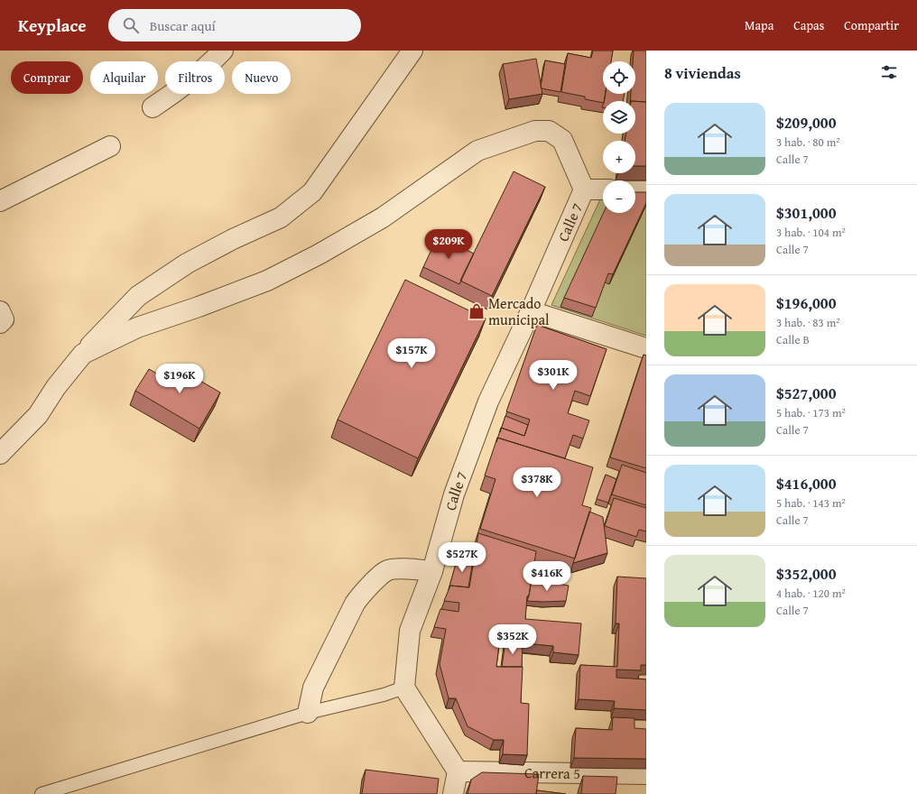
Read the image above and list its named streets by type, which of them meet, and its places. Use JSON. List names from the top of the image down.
{
  "streets": {
    "street": ["Calle 7", "Carrera 5"]
  },
  "places": {
    "shop": ["Mercado municipal"]
  },
  "page": {
    "header": "Keyplace",
    "search": "Buscar aquí",
    "nav": ["Mapa", "Capas", "Compartir"],
    "heading": "8 viviendas",
    "map_buttons": ["+", "−"],
    "chip": [
      "Comprar",
      "Alquilar",
      "Filtros",
      "Nuevo"
    ],
    "list": [
      {
        "name": "$209,000",
        "note": "3 hab. · 80 m² · Calle 7"
      },
      {
        "name": "$301,000",
        "note": "3 hab. · 104 m² · Calle 7"
      },
      {
        "name": "$196,000",
        "note": "3 hab. · 83 m² · Calle B"
      },
      {
        "name": "$527,000",
        "note": "5 hab. · 173 m² · Calle 7"
      },
      {
        "name": "$416,000",
        "note": "5 hab. · 143 m² · Calle 7"
      },
      {
        "name": "$352,000",
        "note": "4 hab. · 120 m² · Calle 7"
      }
    ],
    "price": [
      "$209K",
      "$157K",
      "$301K",
      "$196K",
      "$378K",
      "$527K",
      "$416K",
      "$352K"
    ]
  }
}
